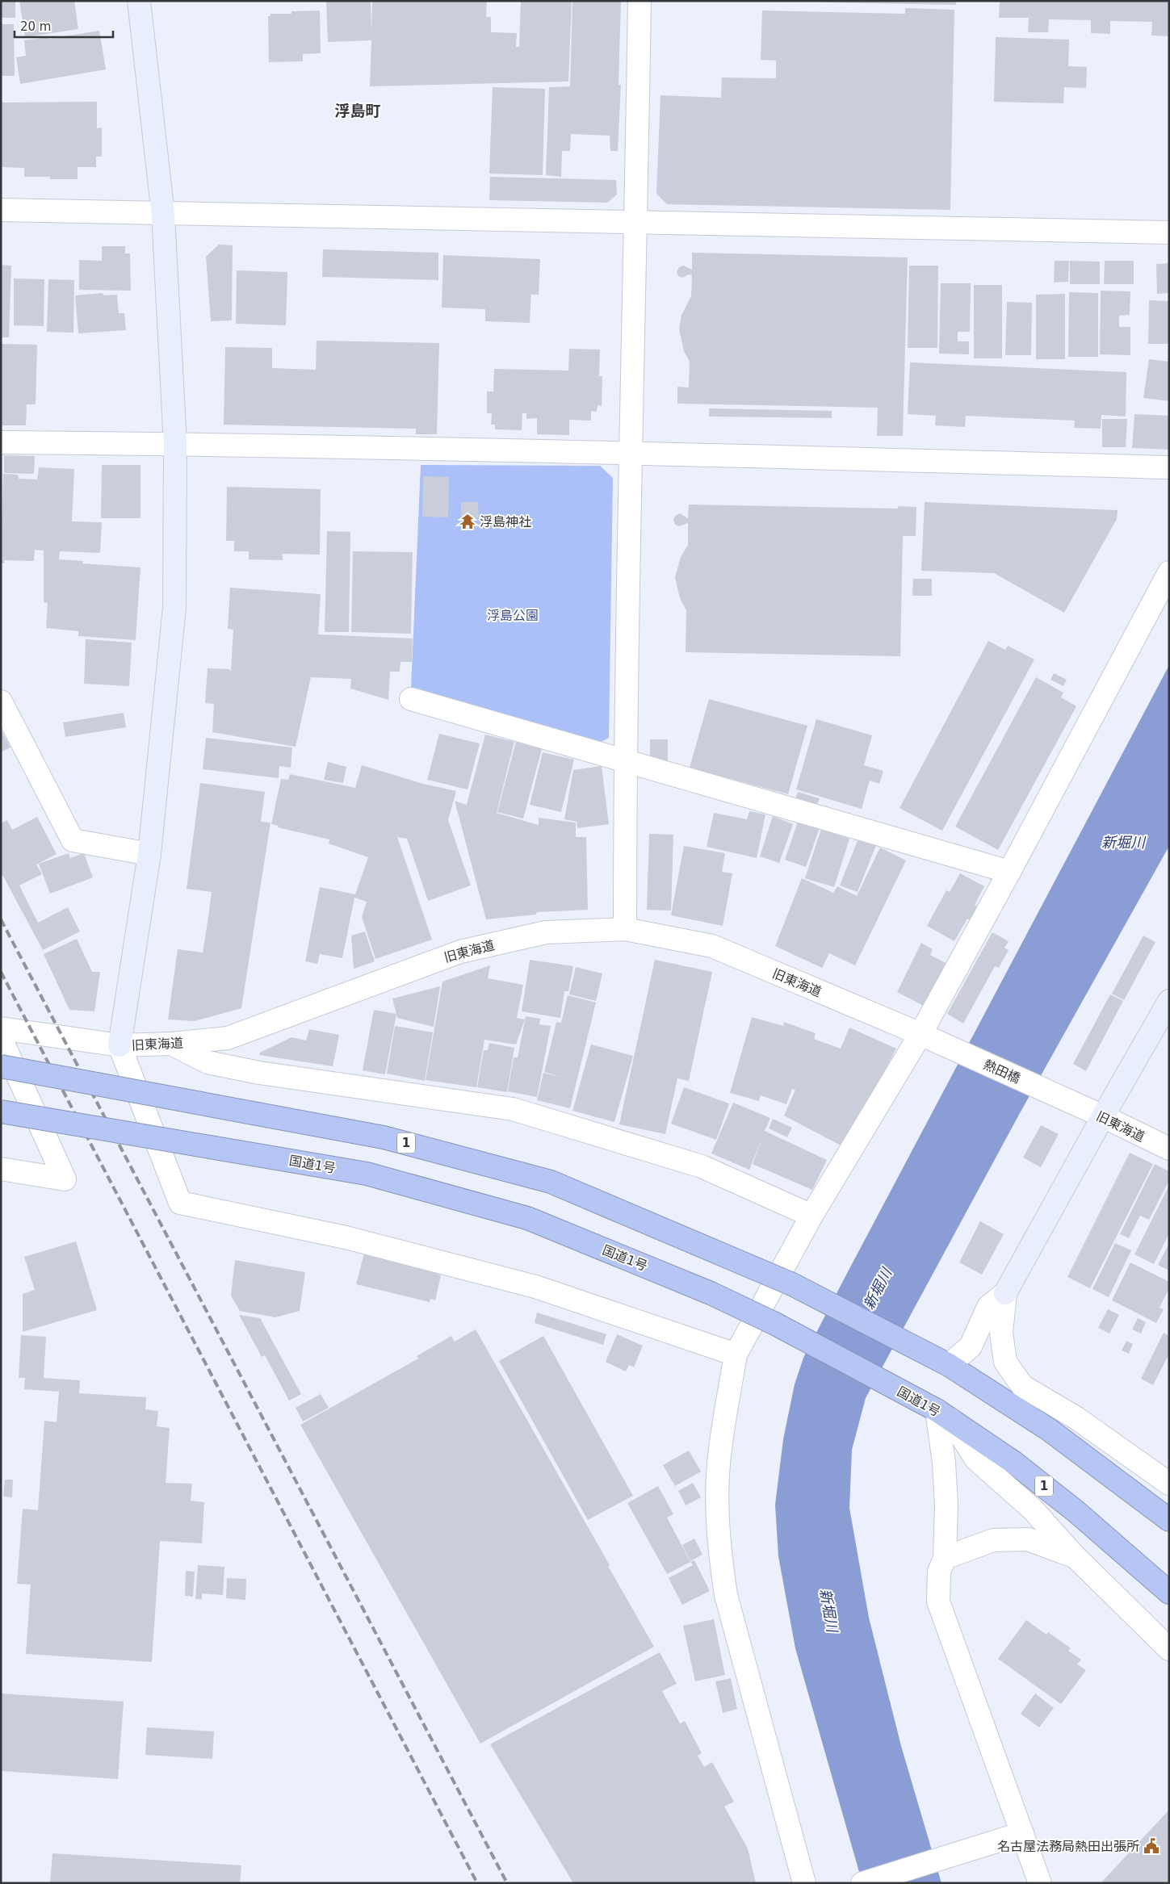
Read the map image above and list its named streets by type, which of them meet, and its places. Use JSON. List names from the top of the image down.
{
  "streets": {
    "highway": ["1", "国道1号"],
    "street": ["旧東海道", "熱田橋"]
  },
  "crossings": [
    ["旧東海道", "熱田橋"]
  ],
  "districts": ["浮島町"],
  "water": ["新堀川"],
  "parks": ["浮島公園"],
  "places": {
    "temple": ["浮島神社"],
    "public building": ["名古屋法務局熱田出張所"]
  },
  "scale_bar": "20 m"
}
